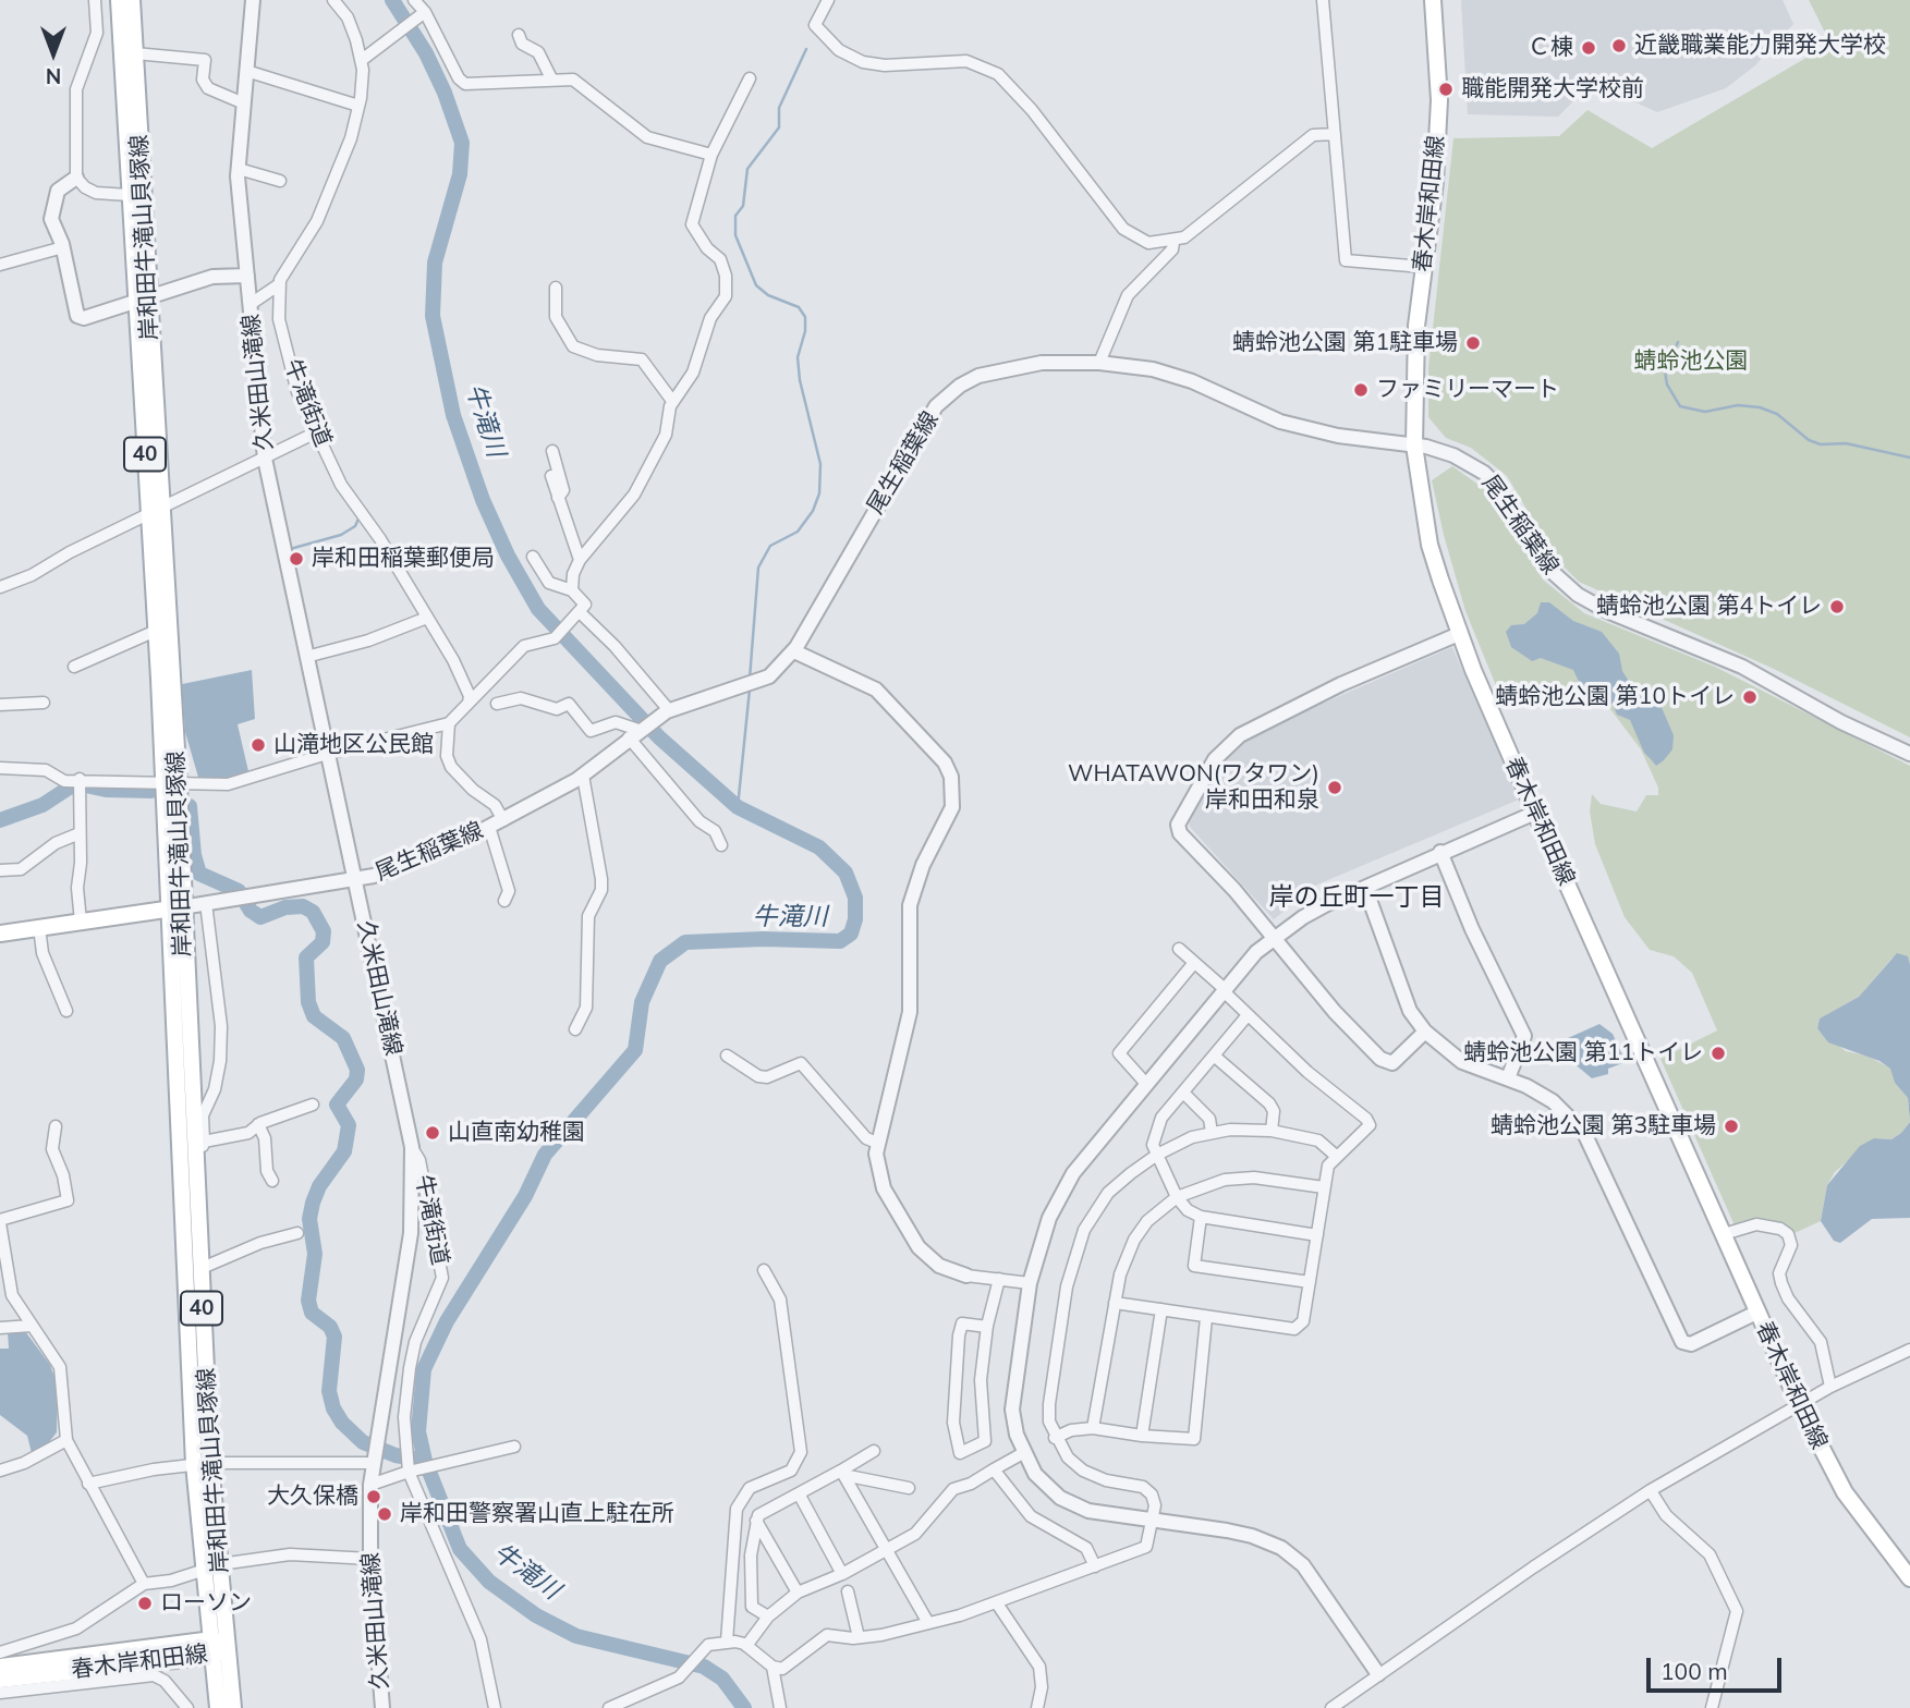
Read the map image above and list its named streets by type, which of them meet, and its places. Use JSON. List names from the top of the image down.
{
  "streets": {
    "main road": ["春木岸和田線", "岸和田牛滝山貝塚線", "40"],
    "street": ["久米田山滝線", "牛滝街道", "尾生稲葉線"]
  },
  "crossings": [
    ["春木岸和田線", "岸和田牛滝山貝塚線"],
    ["春木岸和田線", "尾生稲葉線"],
    ["岸和田牛滝山貝塚線", "尾生稲葉線"],
    ["久米田山滝線", "牛滝街道"],
    ["久米田山滝線", "尾生稲葉線"]
  ],
  "districts": ["岸の丘町一丁目"],
  "water": ["牛滝川"],
  "parks": ["蜻蛉池公園"],
  "places": [
    "近畿職業能力開発大学校",
    "Ｃ棟",
    "職能開発大学校前",
    "蜻蛉池公園 第1駐車場",
    "ファミリーマート",
    "岸和田稲葉郵便局",
    "蜻蛉池公園 第4トイレ",
    "蜻蛉池公園 第10トイレ",
    "山滝地区公民館",
    "WHATAWON(ワタワン) 岸和田和泉",
    "蜻蛉池公園 第11トイレ",
    "蜻蛉池公園 第3駐車場",
    "山直南幼稚園",
    "大久保橋",
    "岸和田警察署山直上駐在所",
    "ローソン"
  ],
  "scale_bar": "100 m",
  "north": "bottom"
}
